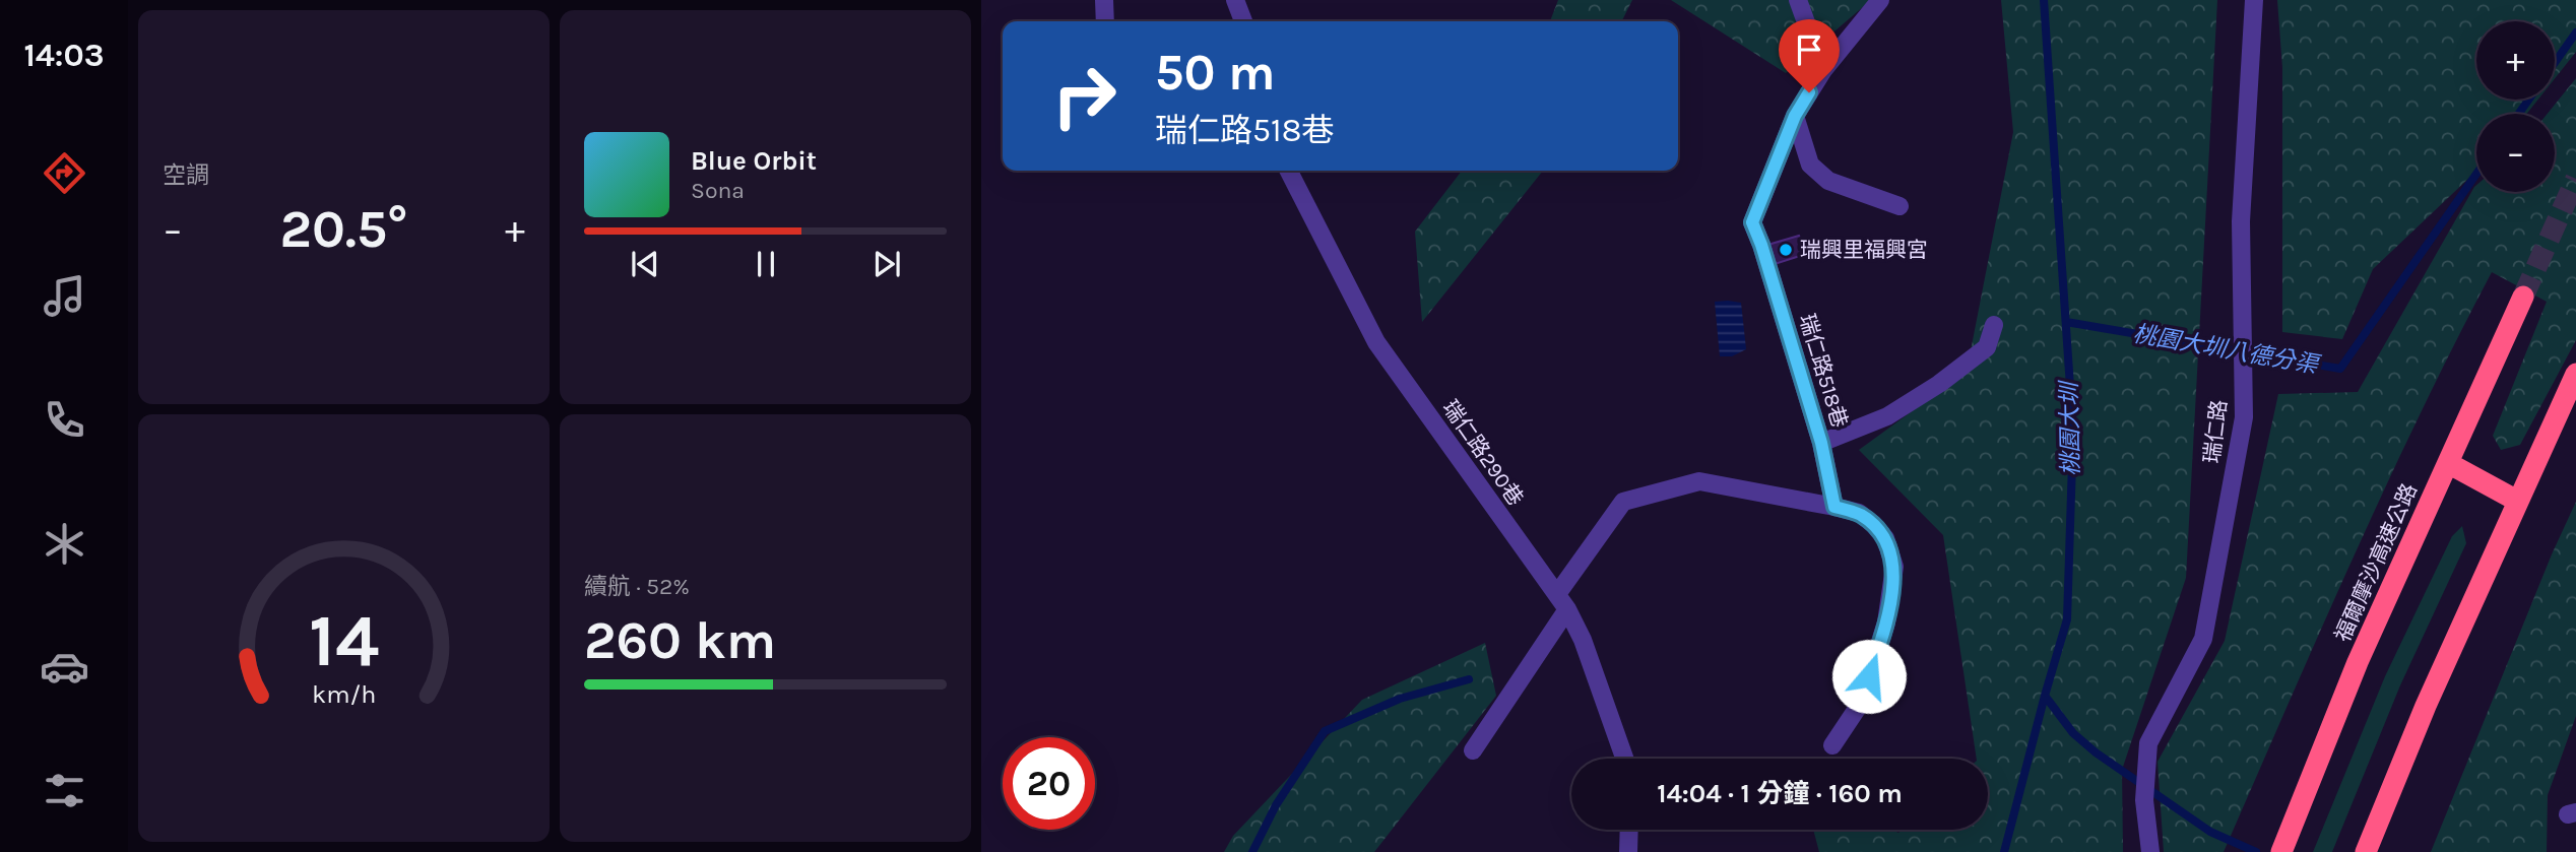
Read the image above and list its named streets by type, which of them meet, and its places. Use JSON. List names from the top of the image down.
{
  "streets": {
    "highway": ["福爾摩沙高速公路"],
    "street": ["瑞仁路518巷", "瑞仁路", "瑞仁路290巷"]
  },
  "water": ["桃園大圳八德分渠", "桃園大圳"],
  "places": ["瑞興里福興宮"],
  "page": {
    "tabs": "14:03",
    "tile": [
      "空調",
      ["續航 · 52%", "260 km"]
    ],
    "map_buttons": ["+", "−"],
    "turn": ["50 m", "瑞仁路518巷"],
    "song": ["Blue Orbit", "Sona"],
    "heat": ["−", "20.5°", "+"],
    "limit": "20",
    "trip": "14:04 · 1 分鐘 · 160 m",
    "gauge": ["14", "km/h"]
  }
}
